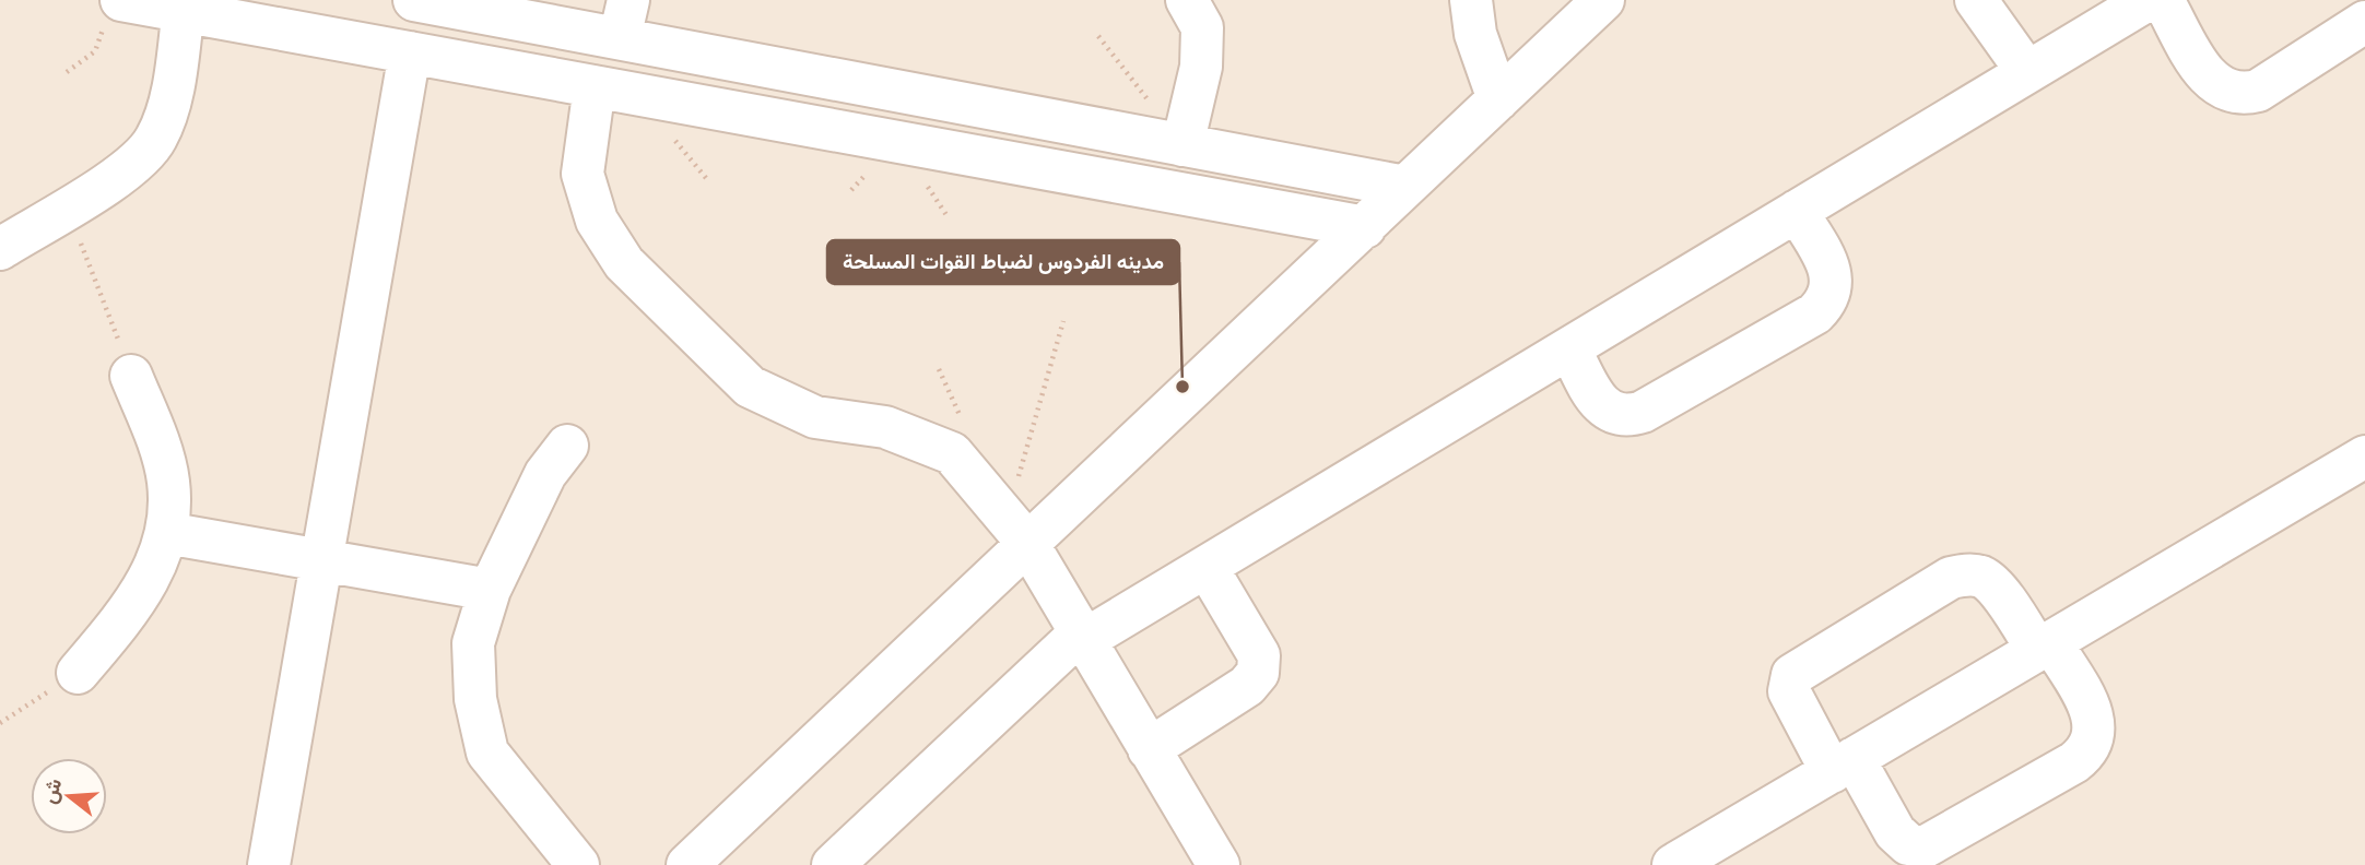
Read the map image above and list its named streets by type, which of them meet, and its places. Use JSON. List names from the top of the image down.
{
  "places": ["مدينه الفردوس لضباط القوات المسلحة"],
  "north": "left"
}
